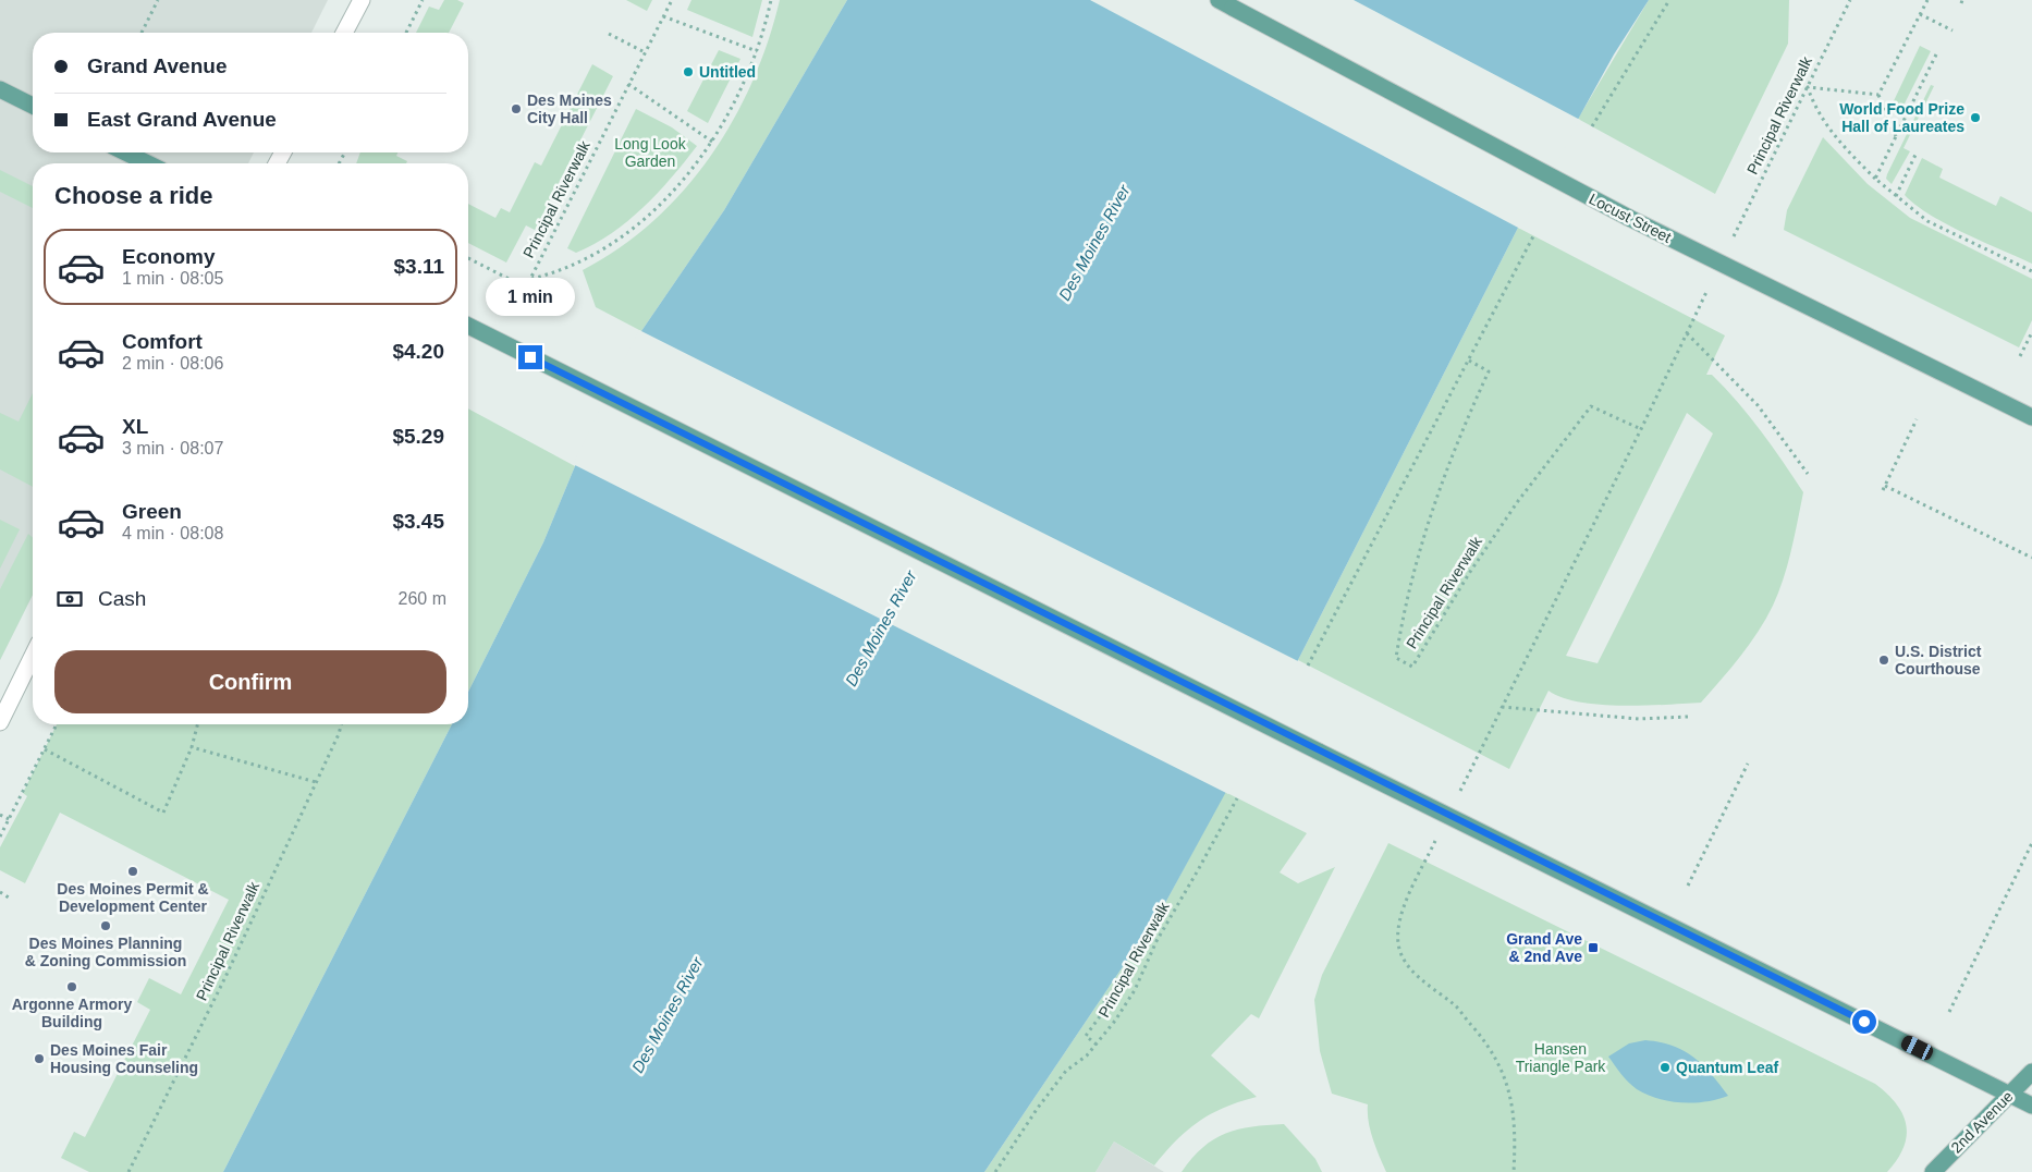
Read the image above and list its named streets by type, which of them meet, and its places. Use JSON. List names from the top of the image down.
{
  "streets": {
    "main road": ["Locust Street", "2nd Avenue"],
    "path": ["Principal Riverwalk"]
  },
  "water": ["Des Moines River"],
  "parks": ["Long Look Garden", "Hansen Triangle Park"],
  "places": {
    "other": [
      "Untitled",
      "Des Moines City Hall",
      "World Food Prize Hall of Laureates",
      "U.S. District Courthouse",
      "Des Moines Permit & Development Center",
      "Des Moines Planning & Zoning Commission",
      "Argonne Armory Building",
      "Des Moines Fair Housing Counseling",
      "Quantum Leaf"
    ],
    "transit": ["Grand Ave & 2nd Ave"]
  },
  "page": {
    "banner": ["Grand Avenue", "East Grand Avenue"],
    "heading": "Choose a ride",
    "list": [
      {
        "name": "Economy",
        "note": "1 min · 08:05",
        "value": "$3.11"
      },
      {
        "name": "Comfort",
        "note": "2 min · 08:06",
        "value": "$4.20"
      },
      {
        "name": "XL",
        "note": "3 min · 08:07",
        "value": "$5.29"
      },
      {
        "name": "Green",
        "note": "4 min · 08:08",
        "value": "$3.45"
      }
    ],
    "bubble": "1 min",
    "pay": ["Cash", "260 m"],
    "buttons": "Confirm"
  }
}
